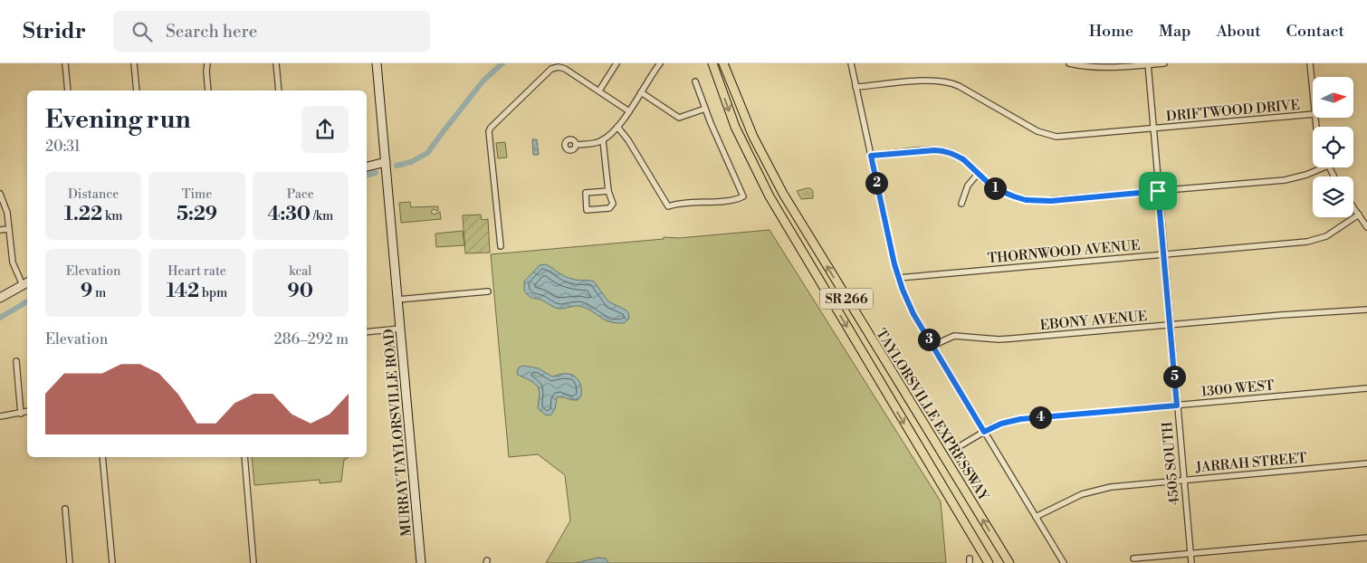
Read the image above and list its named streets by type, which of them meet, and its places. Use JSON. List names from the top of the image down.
{
  "streets": {
    "main road": ["SR 266", "TAYLORSVILLE EXPRESSWAY"],
    "street": [
      "DRIFTWOOD DRIVE",
      "THORNWOOD AVENUE",
      "EBONY AVENUE",
      "1300 WEST",
      "MURRAY TAYLORSVILLE ROAD",
      "JARRAH STREET",
      "4505 SOUTH"
    ]
  },
  "crossings": [
    ["DRIFTWOOD DRIVE", "4505 SOUTH"],
    ["THORNWOOD AVENUE", "4505 SOUTH"],
    ["EBONY AVENUE", "4505 SOUTH"],
    ["1300 WEST", "4505 SOUTH"],
    ["JARRAH STREET", "4505 SOUTH"]
  ],
  "north": "right",
  "page": {
    "header": "Stridr",
    "search": "Search here",
    "nav": [
      "Home",
      "Map",
      "About",
      "Contact"
    ],
    "heading": ["Evening run", "20:31"],
    "stats": [
      ["Distance", "1.22 km"],
      ["Time", "5:29"],
      ["Pace", "4:30 /km"],
      ["Elevation", "9 m"],
      ["Heart rate", "142 bpm"],
      ["kcal", "90"]
    ],
    "pins": [
      "2",
      "1",
      "3",
      "5",
      "4"
    ],
    "chart": ["Elevation", "286–292 m"]
  }
}
